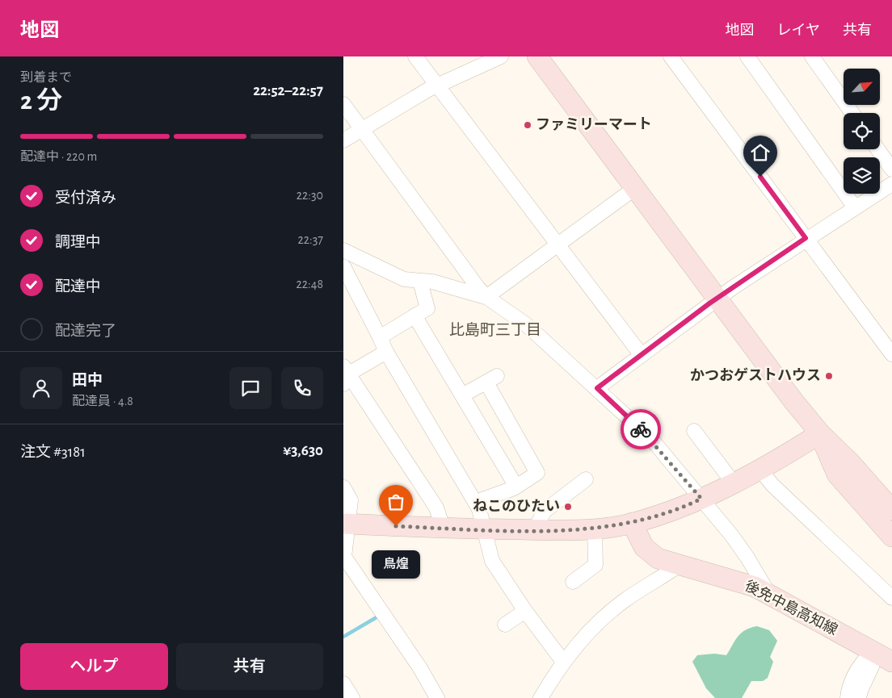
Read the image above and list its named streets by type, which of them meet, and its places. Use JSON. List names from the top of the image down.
{
  "streets": {
    "main road": ["後免中島高知線"]
  },
  "districts": ["比島町三丁目"],
  "places": [
    "ファミリーマート",
    "かつおゲストハウス",
    "ねこのひたい",
    "鳥煌"
  ],
  "north": "top right",
  "page": {
    "header": "地図",
    "nav": ["地図", "レイヤ", "共有"],
    "heading": ["2 分", "到着まで", "22:52–22:57"],
    "panel": [
      "田中",
      "配達員 · 4.8",
      "注文 #3181",
      "¥3,630"
    ],
    "bar": "配達中 · 220 m",
    "list": [
      ["受付済み", "22:30"],
      ["調理中", "22:37"],
      ["配達中", "22:48"],
      "配達完了"
    ],
    "bubble": "鳥煌",
    "buttons": ["ヘルプ", "共有"]
  }
}
